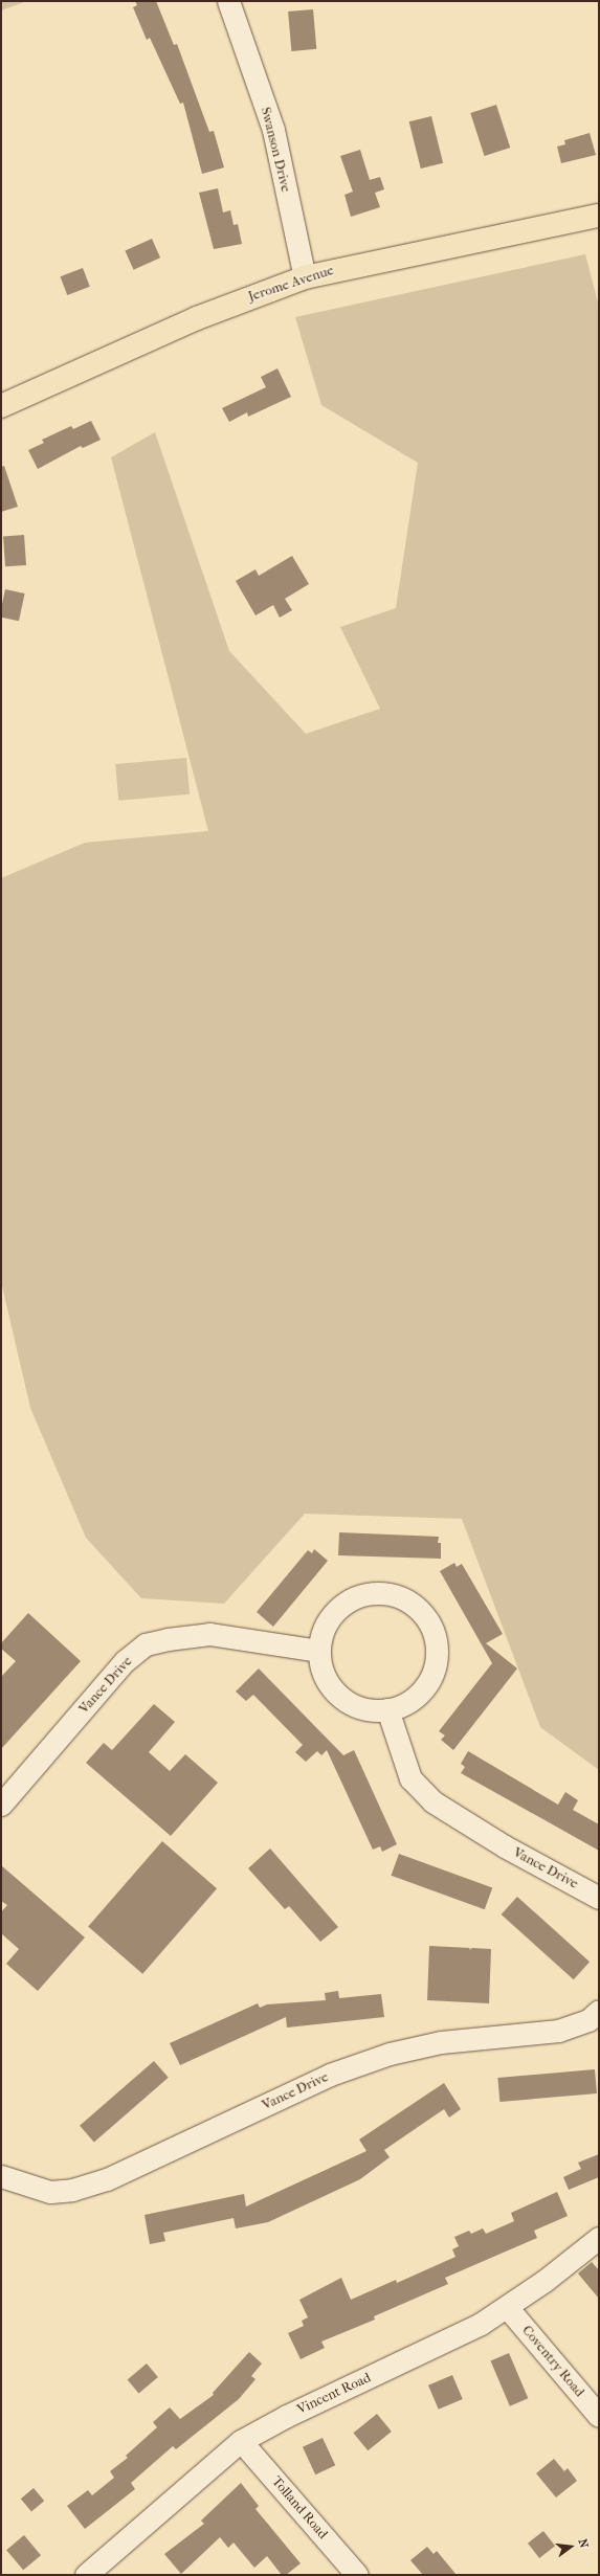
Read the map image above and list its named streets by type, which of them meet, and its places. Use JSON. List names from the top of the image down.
{
  "streets": {
    "main road": ["Jerome Avenue"],
    "street": [
      "Swanson Drive",
      "Vance Drive",
      "Coventry Road",
      "Vincent Road",
      "Tolland Road"
    ]
  },
  "crossings": [
    ["Swanson Drive", "Jerome Avenue"],
    ["Coventry Road", "Vincent Road"],
    ["Vincent Road", "Tolland Road"]
  ],
  "north": "right"
}
